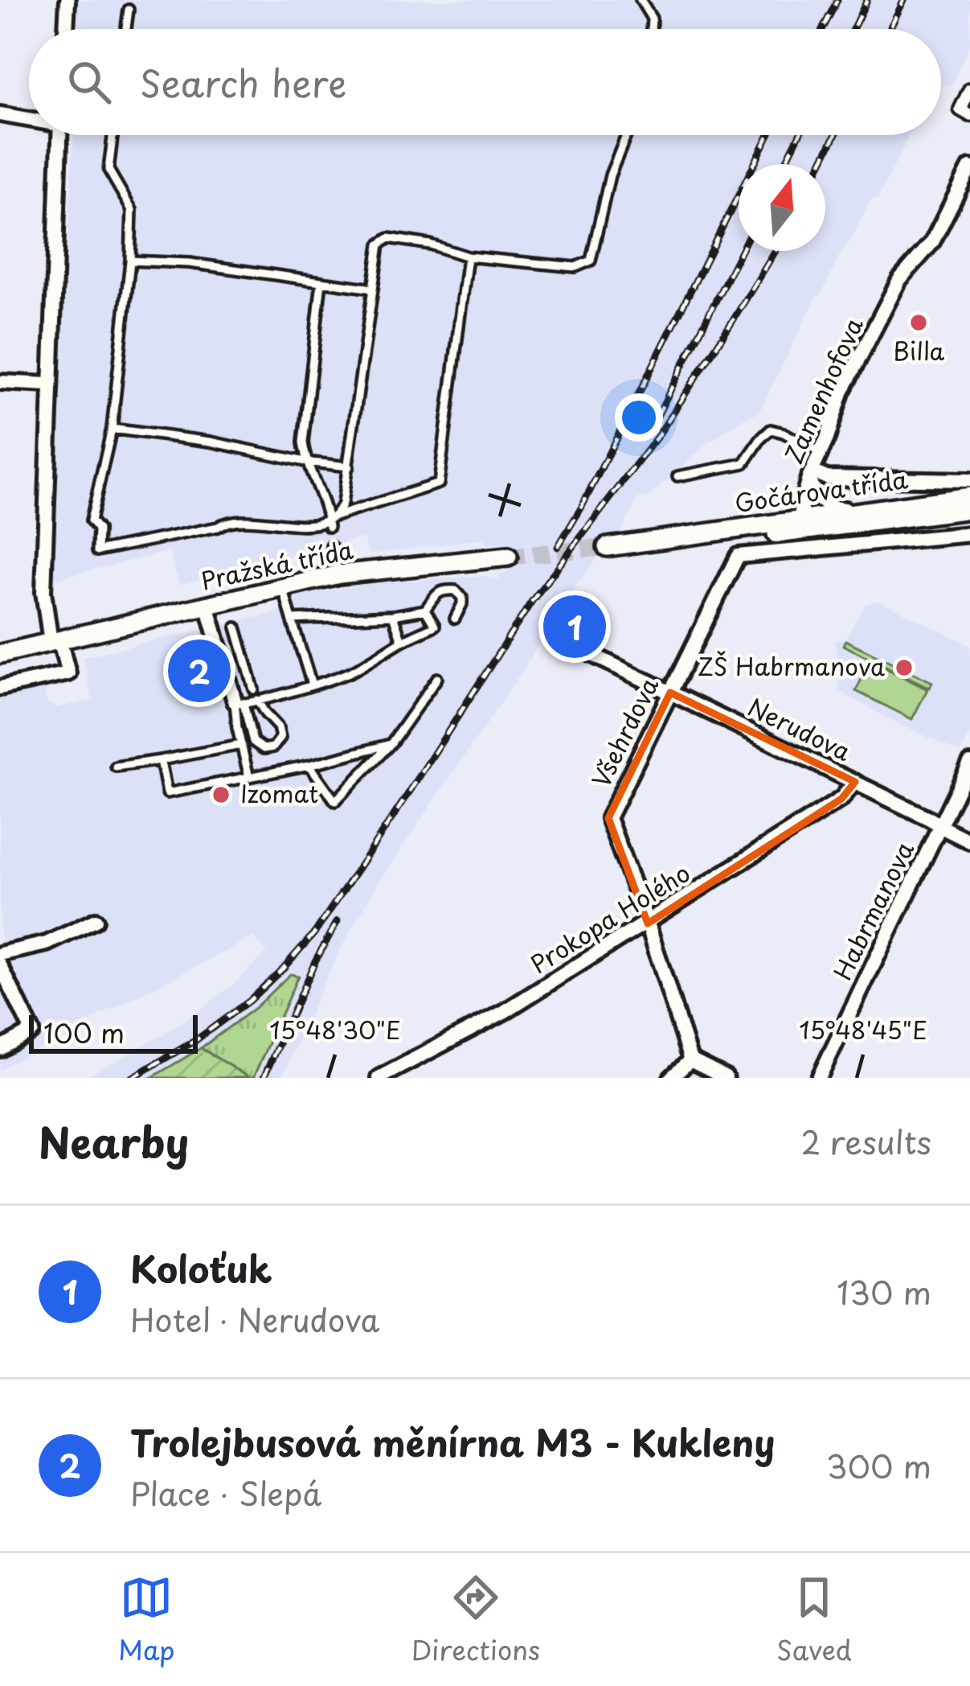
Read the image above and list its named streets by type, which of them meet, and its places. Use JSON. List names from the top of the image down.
{
  "streets": {
    "street": [
      "Zamenhofova",
      "Gočárova třída",
      "Pražská třída",
      "Nerudova",
      "Všehrdova",
      "Habrmanova",
      "Prokopa Holého"
    ]
  },
  "crossings": [
    ["Zamenhofova", "Gočárova třída"],
    ["Nerudova", "Všehrdova"],
    ["Nerudova", "Habrmanova"],
    ["Nerudova", "Prokopa Holého"],
    ["Všehrdova", "Prokopa Holého"]
  ],
  "places": ["Billa", "ZŠ Habrmanova", "Izomat"],
  "scale_bar": "100 m",
  "north": "top",
  "page": {
    "search": "Search here",
    "pins": ["1", "2"],
    "scale": "100 m",
    "heading": ["Nearby", "2 results"],
    "list": [
      {
        "mark": "1",
        "name": "Koloťuk",
        "note": "Hotel · Nerudova",
        "value": "130 m"
      },
      {
        "mark": "2",
        "name": "Trolejbusová měnírna M3 - Kukleny",
        "note": "Place · Slepá",
        "value": "300 m"
      }
    ],
    "nav": ["Map", "Directions", "Saved"]
  },
  "coordinates": ["15°48'30\"E", "15°48'45\"E"]
}
